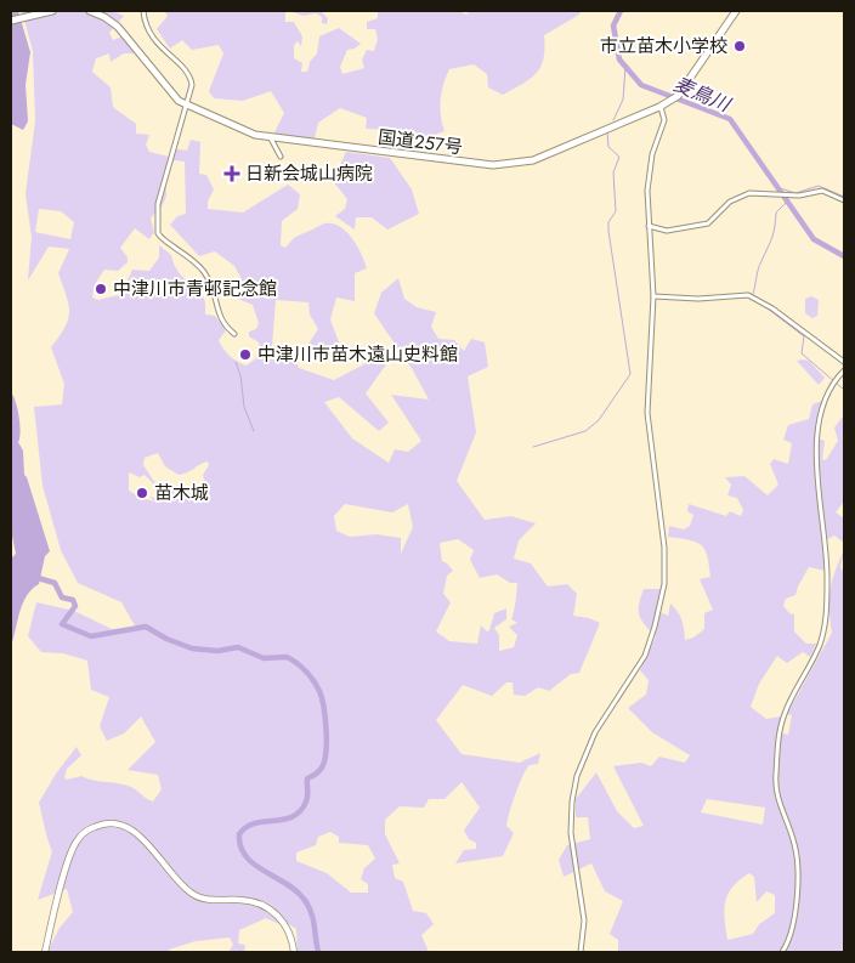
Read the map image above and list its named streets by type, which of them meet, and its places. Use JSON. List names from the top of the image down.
{
  "streets": {
    "highway": ["国道257号"]
  },
  "water": ["麦鳥川"],
  "places": {
    "other": [
      "市立苗木小学校",
      "中津川市青邨記念館",
      "中津川市苗木遠山史料館",
      "苗木城"
    ],
    "health": ["日新会城山病院"]
  }
}
